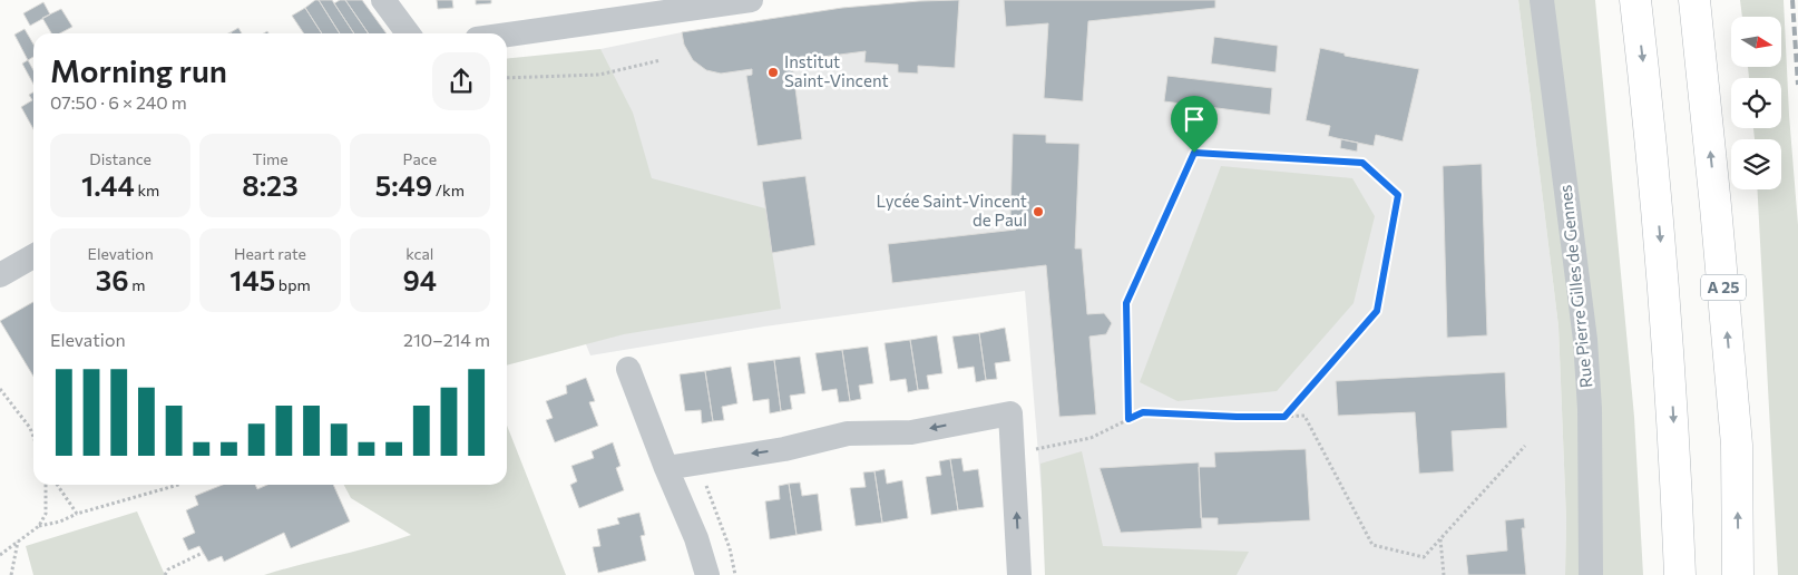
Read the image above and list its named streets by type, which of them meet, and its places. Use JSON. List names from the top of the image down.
{
  "streets": {
    "highway": ["A 25"],
    "street": ["Rue Pierre Gilles de Gennes"]
  },
  "places": ["Institut Saint-Vincent", "Lycée Saint-Vincent de Paul"],
  "north": "right",
  "page": {
    "heading": ["Morning run", "07:50 · 6 × 240 m"],
    "stats": [
      ["Distance", "1.44 km"],
      ["Time", "8:23"],
      ["Pace", "5:49 /km"],
      ["Elevation", "36 m"],
      ["Heart rate", "145 bpm"],
      ["kcal", "94"]
    ],
    "chart": ["Elevation", "210–214 m"]
  }
}
